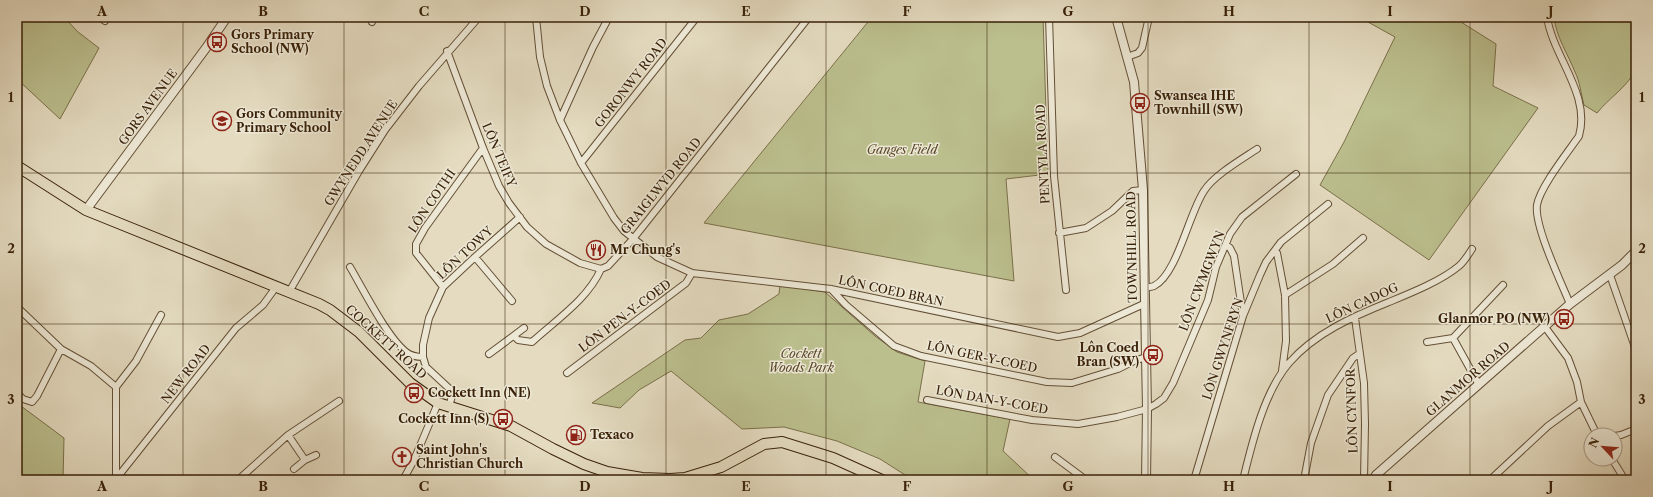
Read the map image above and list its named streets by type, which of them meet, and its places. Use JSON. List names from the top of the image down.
{
  "streets": {
    "main road": ["COCKETT ROAD"],
    "street": [
      "GORONWY ROAD",
      "GORS AVENUE",
      "GWYNEDD AVENUE",
      "PENTYLA ROAD",
      "LÔN TEIFY",
      "GRAIGLWYD ROAD",
      "LÔN COTHI",
      "TOWNHILL ROAD",
      "LÔN TOWY",
      "LÔN CWMGWYN",
      "LÔN COED BRAN",
      "LÔN CADOG",
      "LÔN PEN-Y-COED",
      "LÔN GWYNFRYN",
      "LÔN GER-Y-COED",
      "NEW ROAD",
      "GLANMOR ROAD",
      "LÔN DAN-Y-COED",
      "LÔN CYNFOR"
    ]
  },
  "crossings": [
    ["GORONWY ROAD", "LÔN COED BRAN"],
    ["GORS AVENUE", "COCKETT ROAD"],
    ["GWYNEDD AVENUE", "LÔN TEIFY"],
    ["GWYNEDD AVENUE", "COCKETT ROAD"],
    ["LÔN TEIFY", "GRAIGLWYD ROAD"],
    ["LÔN TEIFY", "LÔN COTHI"],
    ["LÔN TEIFY", "LÔN TOWY"],
    ["GRAIGLWYD ROAD", "LÔN COED BRAN"],
    ["LÔN COTHI", "LÔN TOWY"],
    ["TOWNHILL ROAD", "LÔN CWMGWYN"],
    ["TOWNHILL ROAD", "LÔN COED BRAN"],
    ["TOWNHILL ROAD", "LÔN GER-Y-COED"],
    ["TOWNHILL ROAD", "LÔN DAN-Y-COED"],
    ["LÔN CWMGWYN", "LÔN DAN-Y-COED"],
    ["LÔN COED BRAN", "LÔN PEN-Y-COED"],
    ["LÔN COED BRAN", "LÔN GER-Y-COED"],
    ["LÔN CADOG", "LÔN CYNFOR"],
    ["COCKETT ROAD", "NEW ROAD"]
  ],
  "parks": ["Ganges Field", "Cockett Woods Park"],
  "places": {
    "bus stop": [
      "Gors Primary School (NW)",
      "Swansea IHE Townhill (SW)",
      "Glanmor PO (NW)",
      "Lôn Coed Bran (SW)",
      "Cockett Inn (NE)",
      "Cockett Inn (S)"
    ],
    "school or university": ["Gors Community Primary School"],
    "restaurant": ["Mr Chung's"],
    "fuel station": ["Texaco"],
    "church": ["Saint John's Christian Church"]
  },
  "north": "top left",
  "grid": {
    "columns": [
      "A",
      "B",
      "C",
      "D",
      "E",
      "F",
      "G",
      "H",
      "I",
      "J"
    ],
    "rows": ["1", "2", "3"]
  }
}
